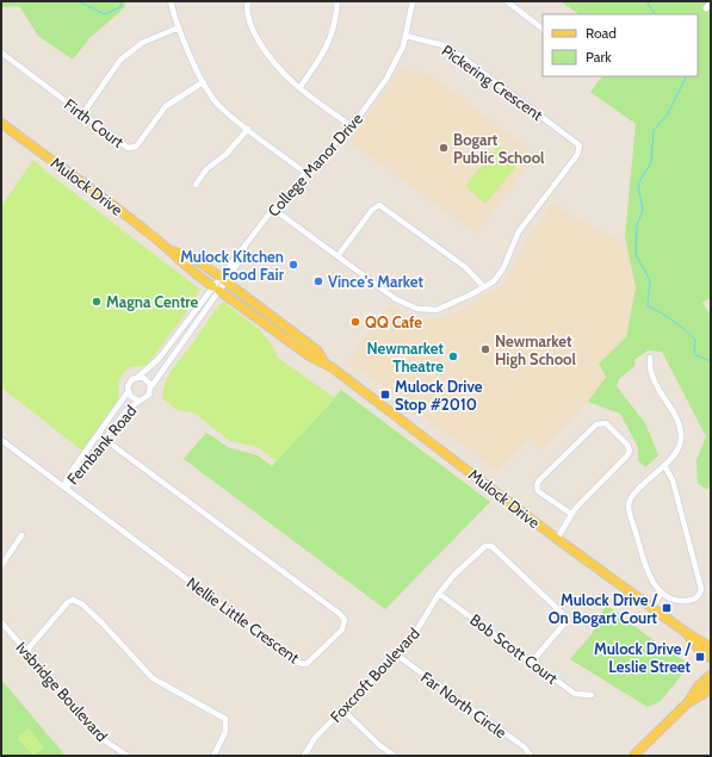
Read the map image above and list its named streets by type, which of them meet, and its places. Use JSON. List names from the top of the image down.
{
  "streets": {
    "main road": ["Mulock Drive"],
    "street": [
      "Pickering Crescent",
      "Firth Court",
      "College Manor Drive",
      "Fernbank Road",
      "Nellie Little Crescent",
      "Bob Scott Court",
      "Foxcroft Boulevard",
      "Ivsbridge Boulevard",
      "Far North Circle"
    ]
  },
  "crossings": [
    ["Pickering Crescent", "College Manor Drive"],
    ["College Manor Drive", "Mulock Drive"],
    ["Fernbank Road", "Nellie Little Crescent"],
    ["Bob Scott Court", "Foxcroft Boulevard"],
    ["Foxcroft Boulevard", "Far North Circle"]
  ],
  "places": {
    "other": [
      "Bogart Public School",
      "Mulock Kitchen Food Fair",
      "Vince's Market",
      "Magna Centre",
      "QQ Cafe",
      "Newmarket High School",
      "Newmarket Theatre"
    ],
    "transit": ["Mulock Drive Stop #2010", "Mulock Drive / On Bogart Court", "Mulock Drive / Leslie Street"]
  },
  "legend": ["Road", "Park"]
}
